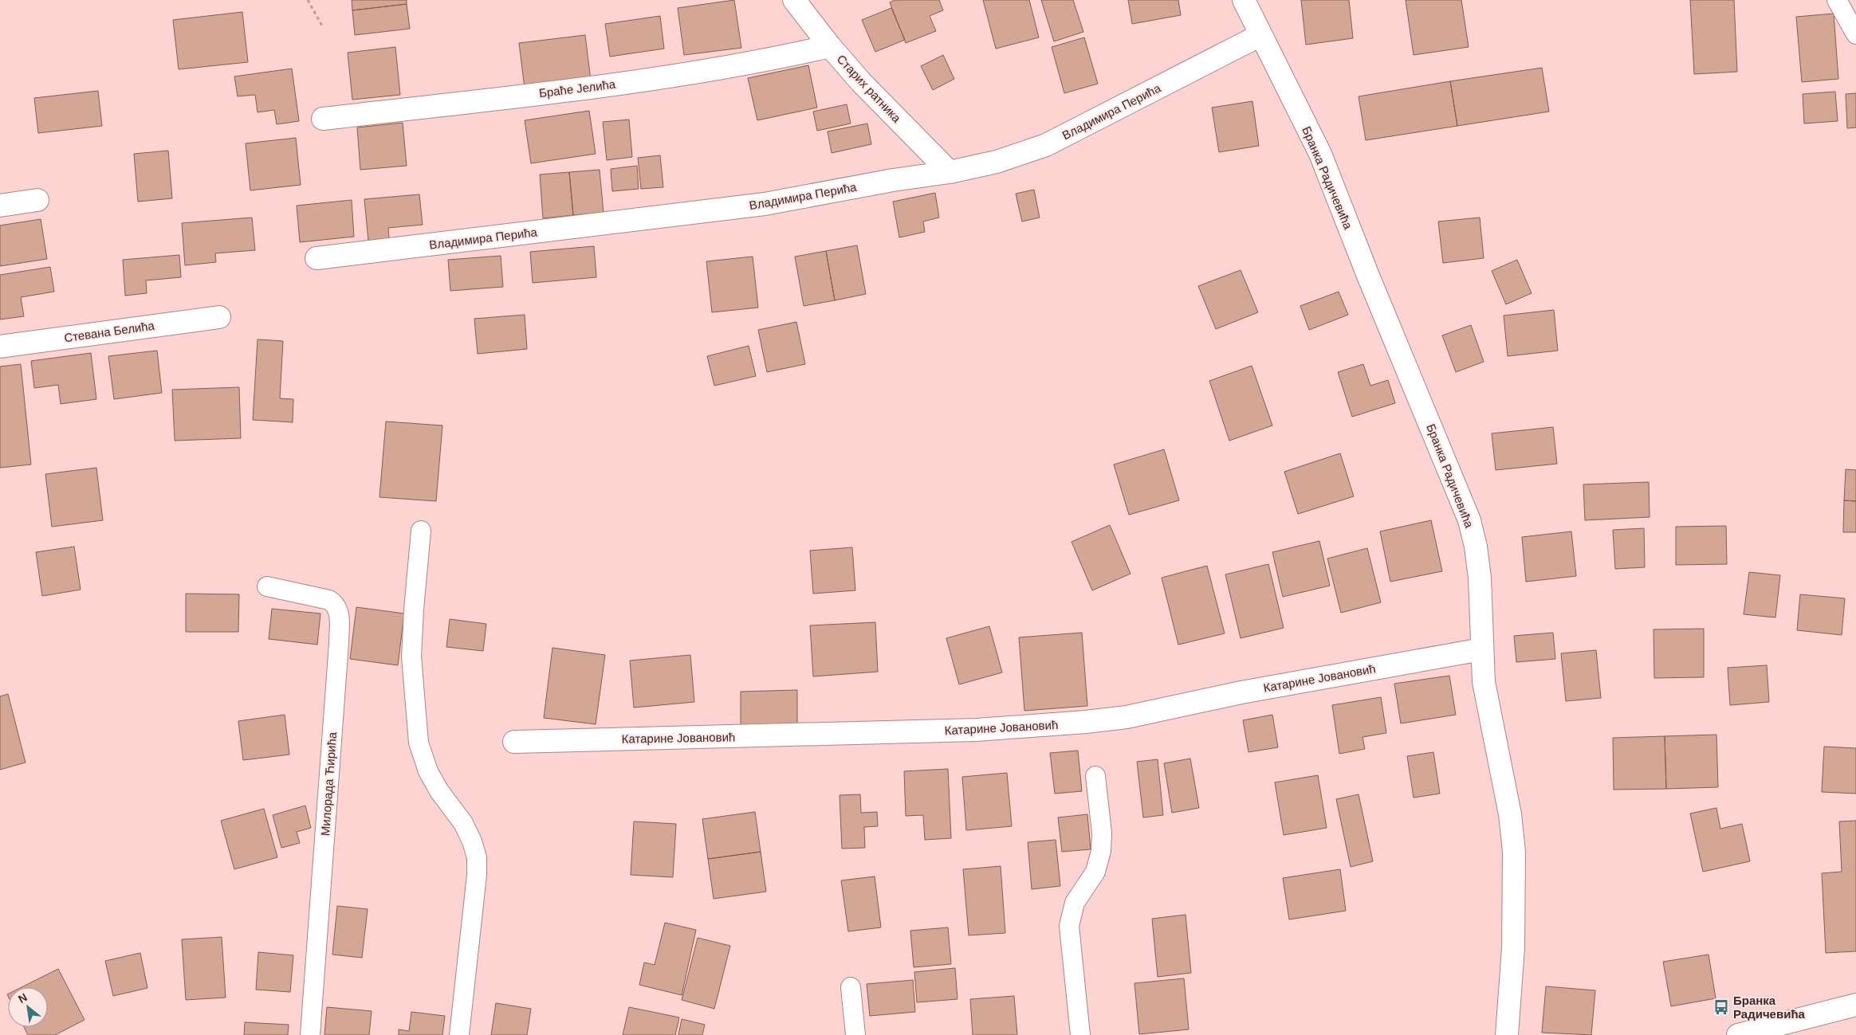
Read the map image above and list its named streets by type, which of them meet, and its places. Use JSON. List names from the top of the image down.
{
  "streets": {
    "street": [
      "Браће Јелића",
      "Старих ратника",
      "Владимира Перића",
      "Бранка Радичевића",
      "Стевана Белића",
      "Катарине Јовановић"
    ],
    "lane": ["Милорада Ћирића"]
  },
  "crossings": [
    ["Браће Јелића", "Старих ратника"],
    ["Старих ратника", "Владимира Перића"],
    ["Владимира Перића", "Бранка Радичевића"],
    ["Бранка Радичевића", "Катарине Јовановић"]
  ],
  "places": {
    "bus stop": ["Бранка Радичевића"]
  },
  "north": "top left"
}
